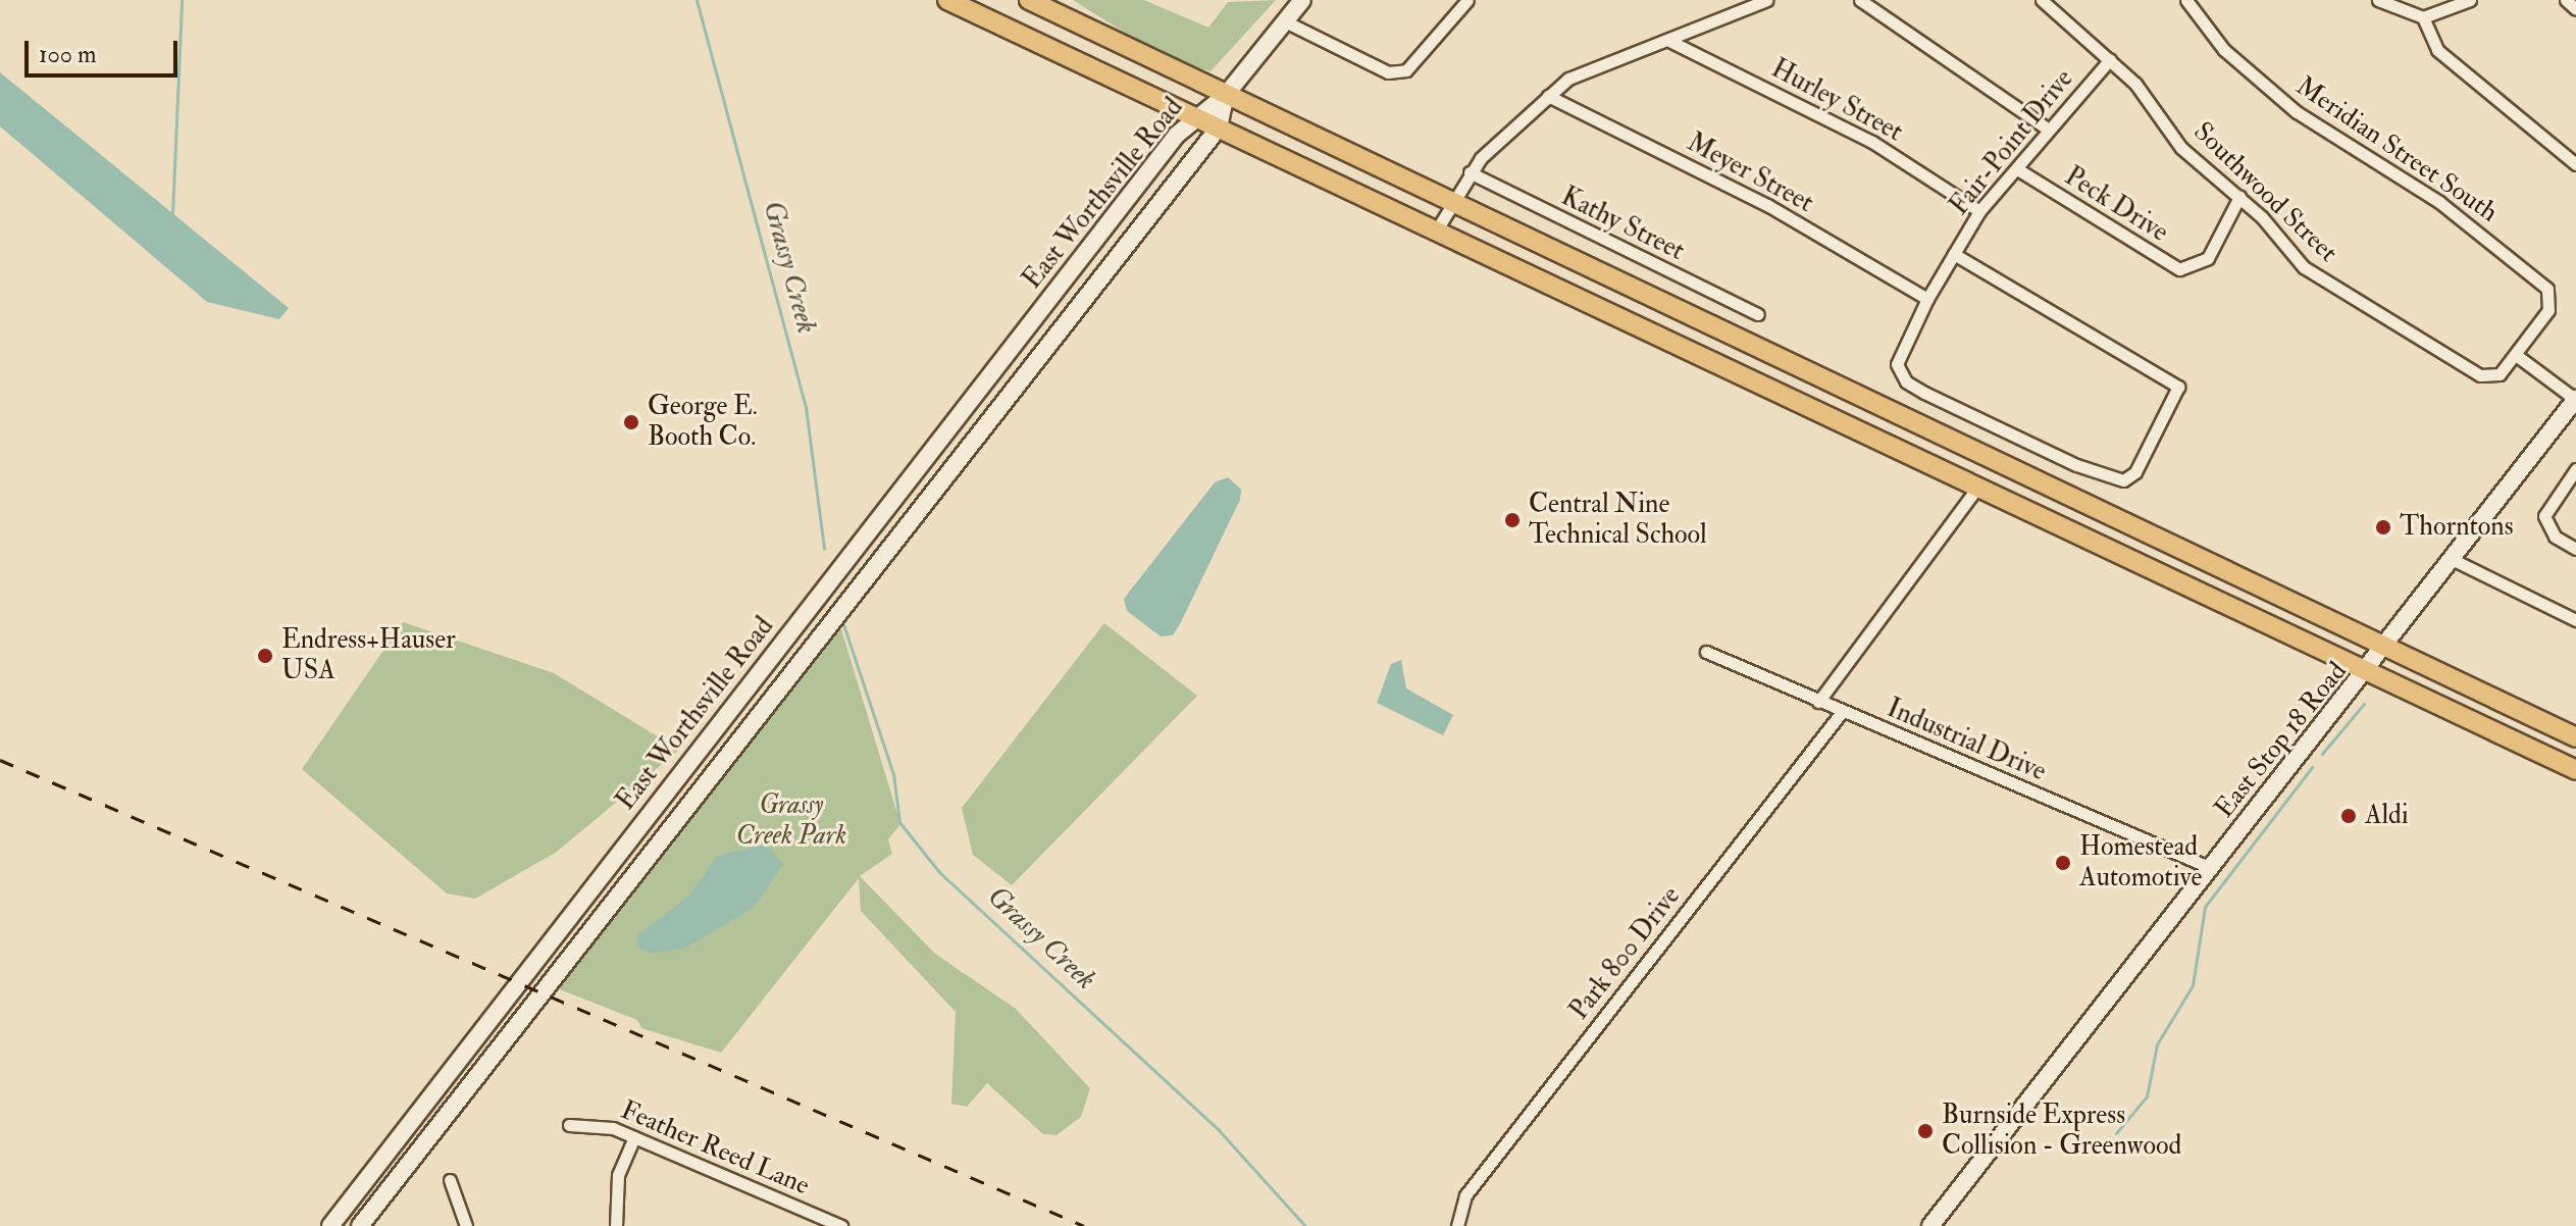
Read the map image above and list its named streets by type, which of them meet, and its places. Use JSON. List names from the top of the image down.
{
  "streets": {
    "main road": ["East Worthsville Road", "East Stop 18 Road"],
    "street": [
      "Hurley Street",
      "Fair-Point Drive",
      "Meridian Street South",
      "Meyer Street",
      "Southwood Street",
      "Peck Drive",
      "Kathy Street",
      "Industrial Drive",
      "Park 800 Drive",
      "Feather Reed Lane"
    ]
  },
  "crossings": [
    ["Hurley Street", "Fair-Point Drive"],
    ["Fair-Point Drive", "Meyer Street"],
    ["Fair-Point Drive", "Southwood Street"],
    ["Fair-Point Drive", "Peck Drive"],
    ["Meridian Street South", "Southwood Street"],
    ["Southwood Street", "Peck Drive"],
    ["Industrial Drive", "East Stop 18 Road"],
    ["Industrial Drive", "Park 800 Drive"]
  ],
  "water": ["Grassy Creek"],
  "parks": ["Grassy Creek Park"],
  "places": [
    "George E. Booth Co.",
    "Central Nine Technical School",
    "Thorntons",
    "Endress+Hauser USA",
    "Aldi",
    "Homestead Automotive",
    "Burnside Express Collision - Greenwood"
  ],
  "scale_bar": "100 m"
}
